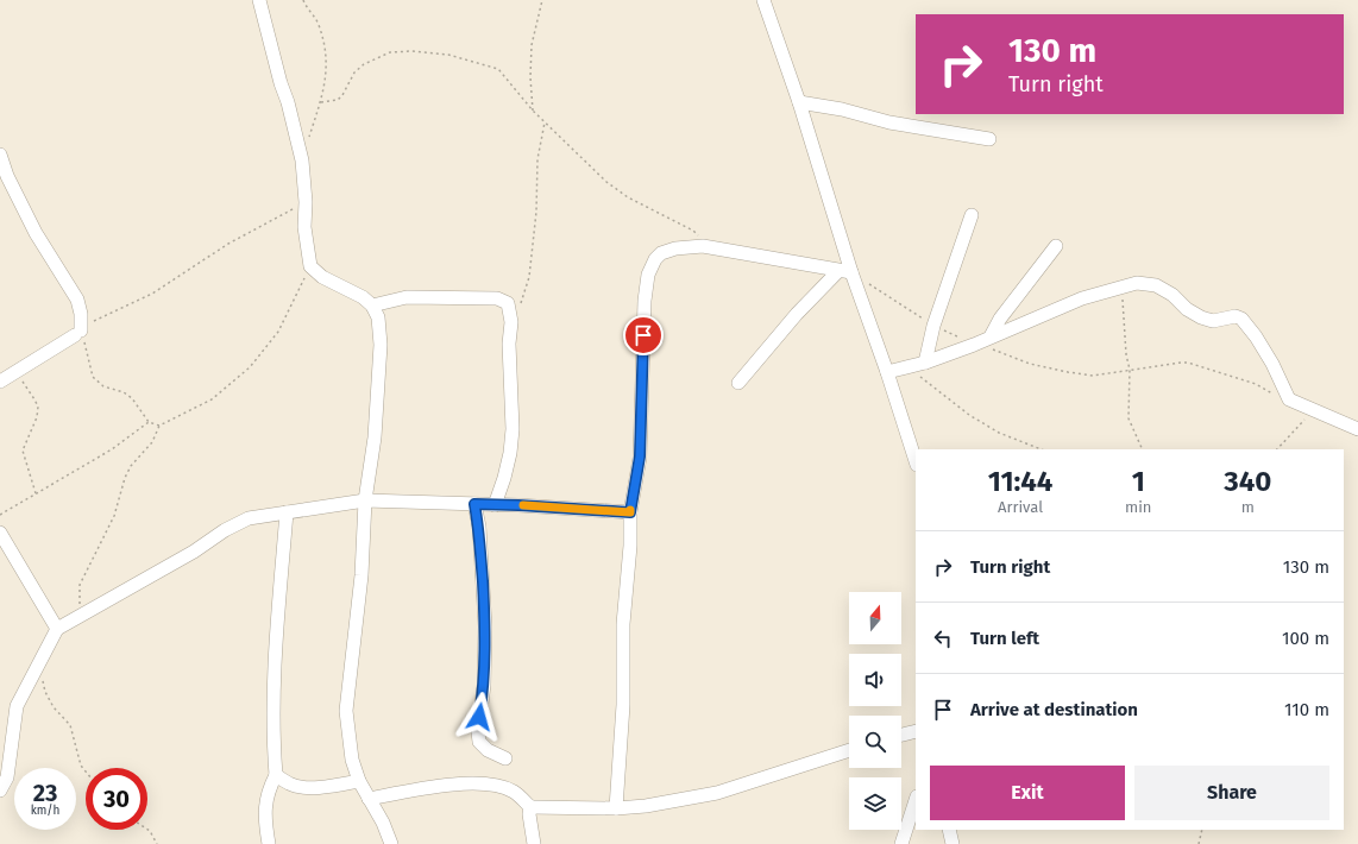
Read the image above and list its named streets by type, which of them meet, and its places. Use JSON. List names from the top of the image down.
{
  "north": "top",
  "page": {
    "turn": ["130 m", "Turn right"],
    "eta": [
      "11:44",
      "Arrival",
      "1",
      "min",
      "340",
      "m"
    ],
    "list": [
      {
        "name": "Turn right",
        "value": "130 m"
      },
      {
        "name": "Turn left",
        "value": "100 m"
      },
      {
        "name": "Arrive at destination",
        "value": "110 m"
      }
    ],
    "buttons": ["Exit", "Share"],
    "speed": "23 km/h",
    "limit": "30"
  }
}
